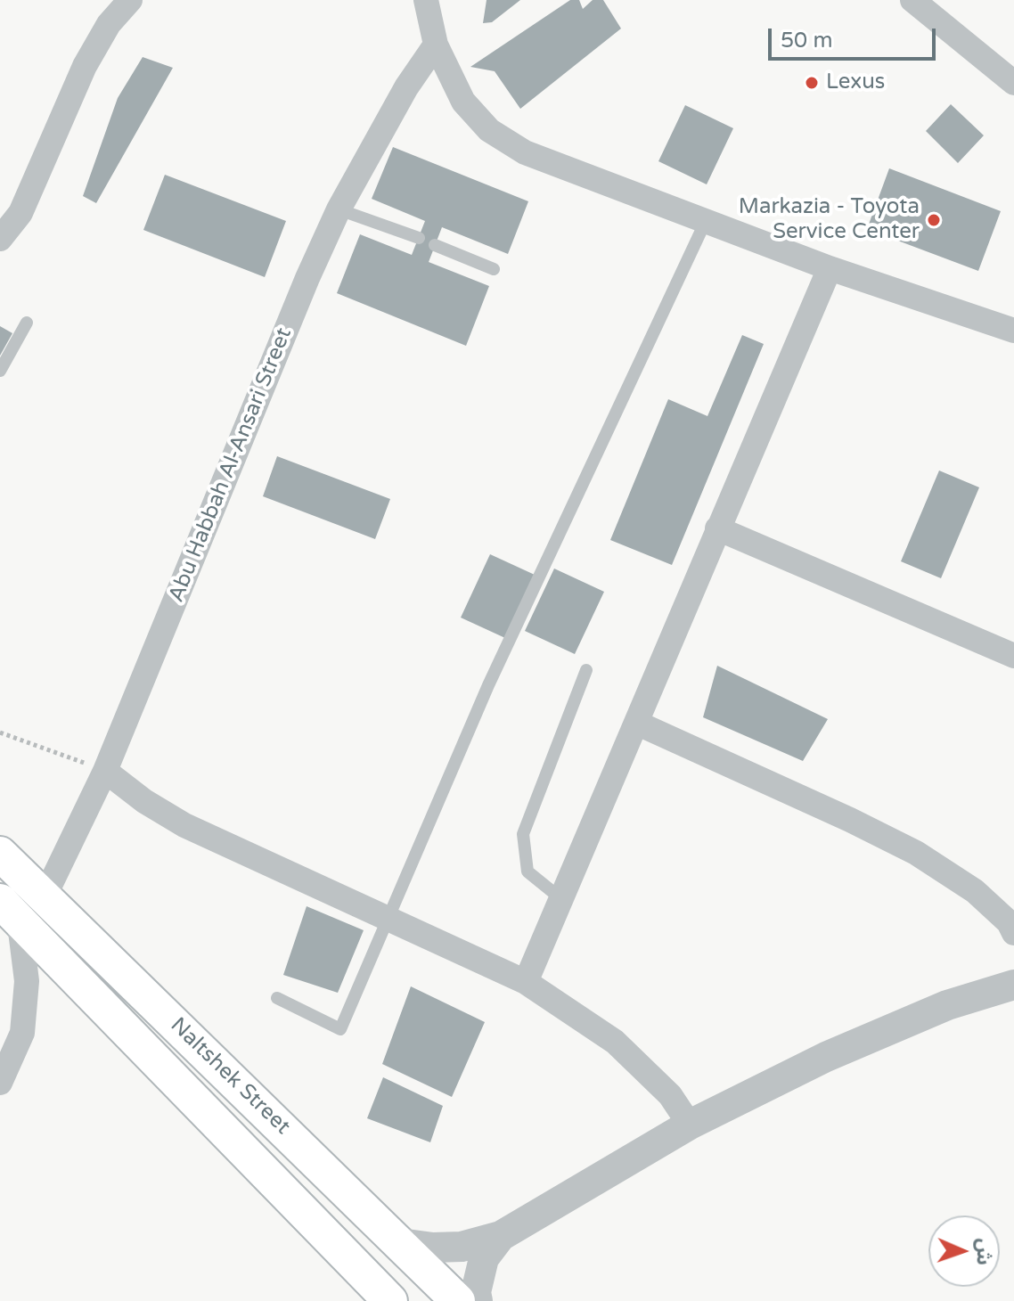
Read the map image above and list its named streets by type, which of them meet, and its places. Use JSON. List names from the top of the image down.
{
  "streets": {
    "main road": ["Naltshek Street"],
    "street": ["Abu Habbah Al-Ansari Street"]
  },
  "crossings": [
    ["Abu Habbah Al-Ansari Street", "Naltshek Street"]
  ],
  "places": ["Lexus", "Markazia - Toyota Service Center"],
  "scale_bar": "50 m",
  "north": "right"
}
